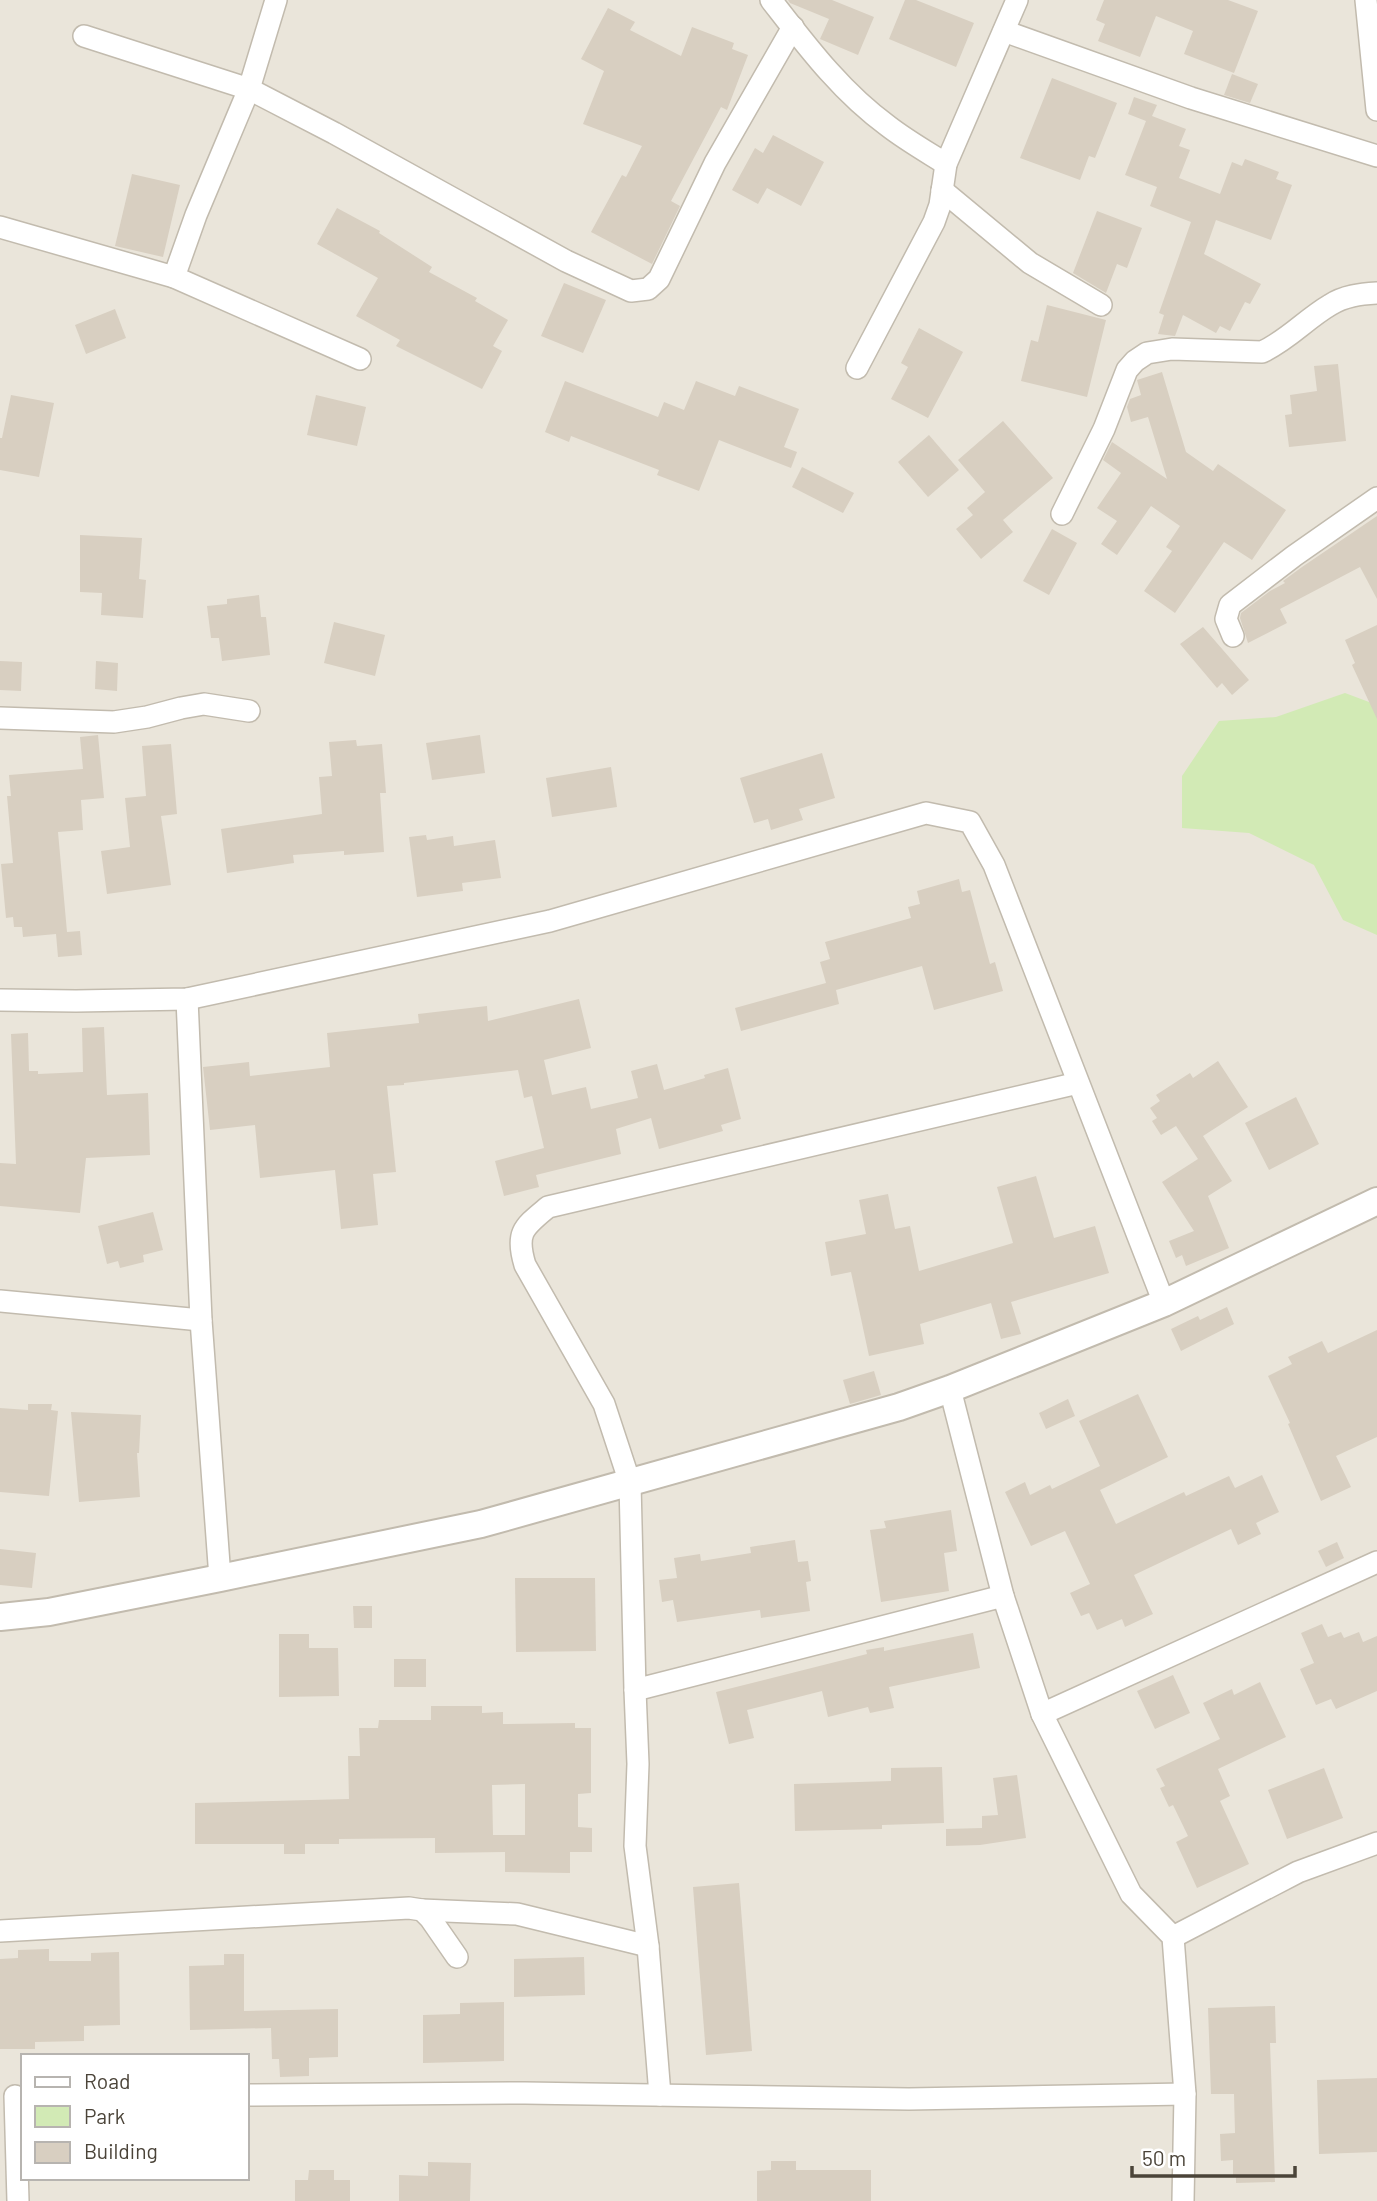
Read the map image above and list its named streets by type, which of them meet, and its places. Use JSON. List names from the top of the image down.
{
  "legend": ["Road", "Park", "Building"],
  "scale_bar": "50 m"
}
